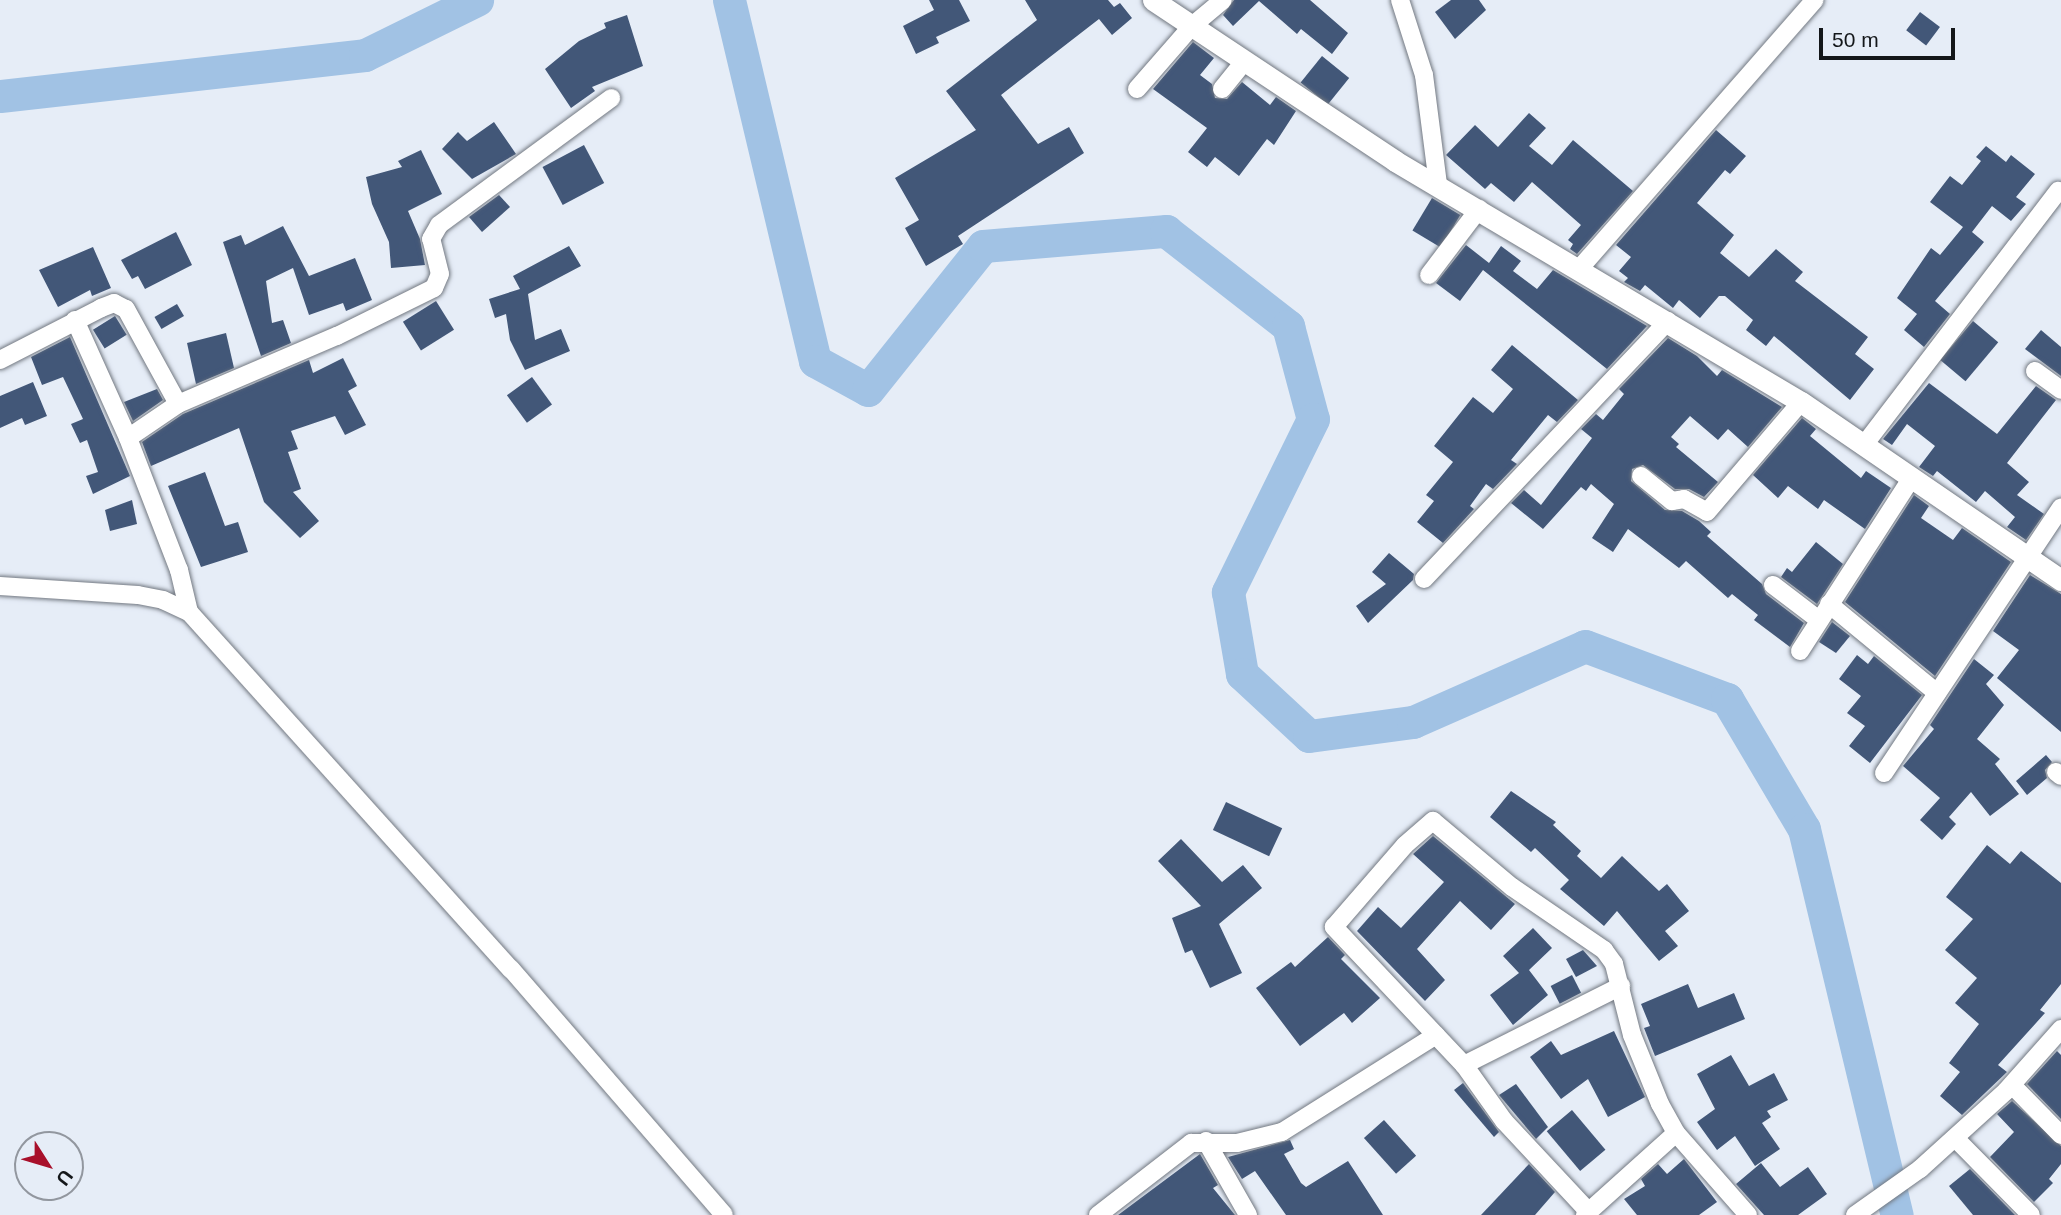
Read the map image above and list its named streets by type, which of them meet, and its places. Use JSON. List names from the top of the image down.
{
  "scale_bar": "50 m",
  "north": "bottom right"
}
